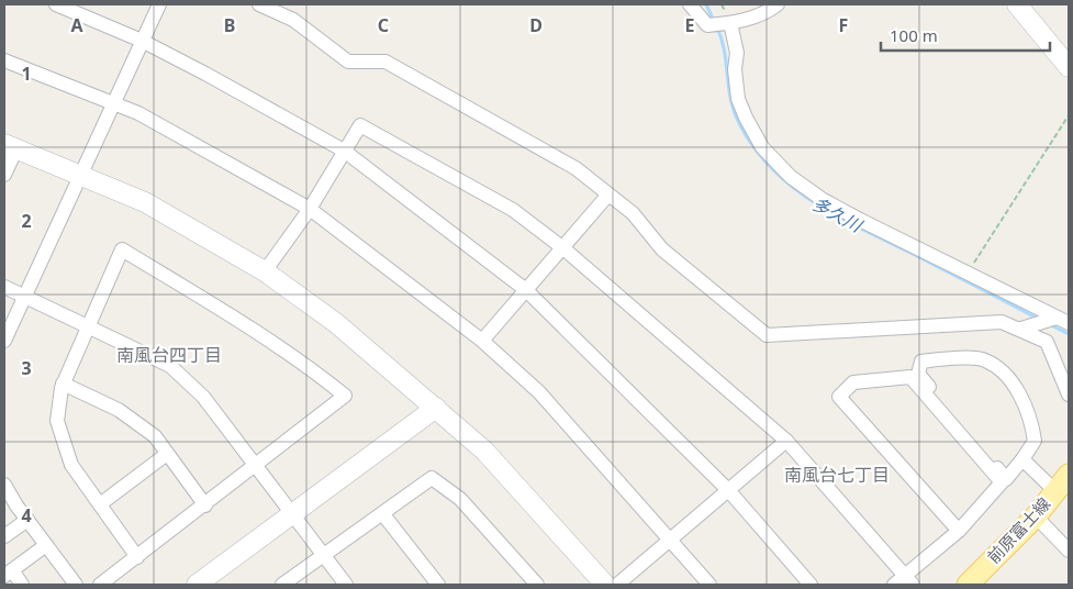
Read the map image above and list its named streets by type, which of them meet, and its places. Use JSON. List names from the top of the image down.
{
  "streets": {
    "main road": ["前原富士線"]
  },
  "districts": ["南風台四丁目", "南風台七丁目"],
  "water": ["多久川"],
  "scale_bar": "100 m",
  "grid": {
    "columns": [
      "A",
      "B",
      "C",
      "D",
      "E",
      "F"
    ],
    "rows": [
      "1",
      "2",
      "3",
      "4"
    ]
  }
}
